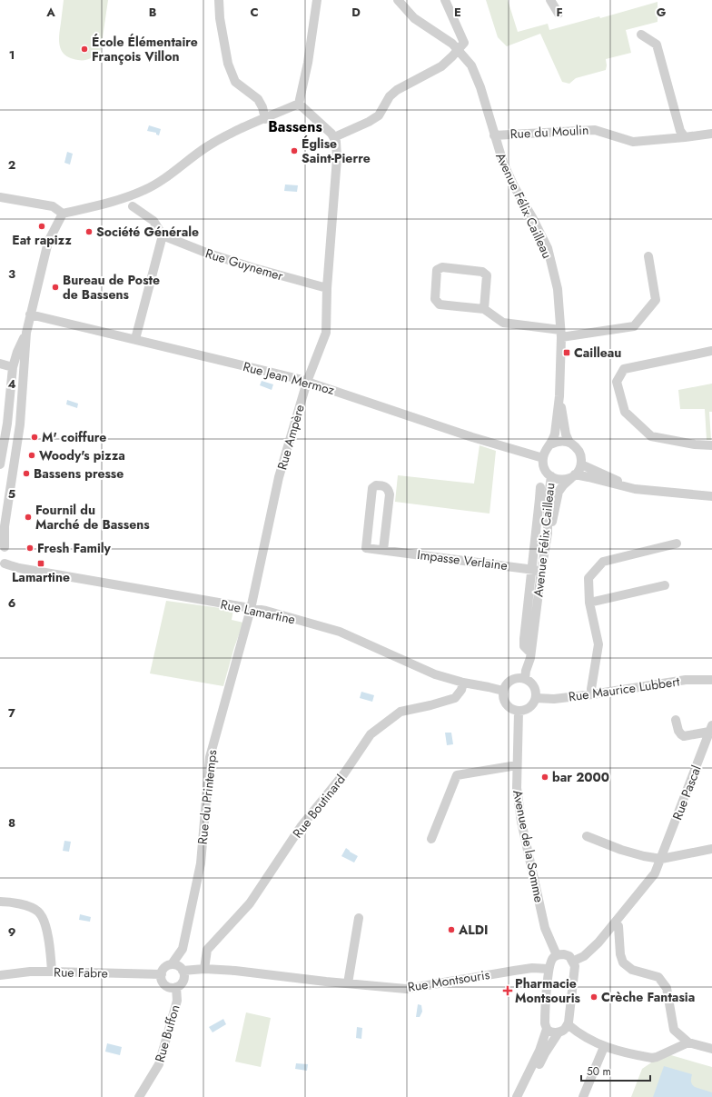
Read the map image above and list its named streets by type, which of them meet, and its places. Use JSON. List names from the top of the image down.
{
  "streets": {
    "street": [
      "Rue du Moulin",
      "Avenue Félix Cailleau",
      "Rue Guynemer",
      "Rue Jean Mermoz",
      "Rue Ampère",
      "Impasse Verlaine",
      "Rue Lamartine",
      "Rue Maurice Lubbert",
      "Rue Pascal",
      "Rue du Printemps",
      "Rue Boutinard",
      "Avenue de la Somme",
      "Rue Fabre",
      "Rue Montsouris",
      "Rue Buffon"
    ]
  },
  "crossings": [
    ["Rue du Moulin", "Avenue Félix Cailleau"],
    ["Avenue Félix Cailleau", "Rue Jean Mermoz"],
    ["Avenue Félix Cailleau", "Impasse Verlaine"],
    ["Avenue Félix Cailleau", "Rue Lamartine"],
    ["Avenue Félix Cailleau", "Rue Maurice Lubbert"],
    ["Avenue Félix Cailleau", "Avenue de la Somme"],
    ["Rue Guynemer", "Rue Ampère"],
    ["Rue Jean Mermoz", "Rue Ampère"],
    ["Rue Ampère", "Rue Lamartine"],
    ["Rue Ampère", "Rue du Printemps"],
    ["Rue Lamartine", "Rue Maurice Lubbert"],
    ["Rue Lamartine", "Rue du Printemps"],
    ["Rue Lamartine", "Rue Boutinard"],
    ["Rue Lamartine", "Avenue de la Somme"],
    ["Rue Maurice Lubbert", "Avenue de la Somme"],
    ["Rue du Printemps", "Rue Fabre"],
    ["Rue du Printemps", "Rue Montsouris"],
    ["Rue du Printemps", "Rue Buffon"],
    ["Rue Boutinard", "Rue Montsouris"],
    ["Rue Fabre", "Rue Montsouris"],
    ["Rue Fabre", "Rue Buffon"],
    ["Rue Montsouris", "Rue Buffon"]
  ],
  "districts": ["Bassens"],
  "places": {
    "other": [
      "École Élémentaire François Villon",
      "Église Saint-Pierre",
      "Eat rapizz",
      "Société Générale",
      "Bureau de Poste de Bassens",
      "M' coiffure",
      "Woody's pizza",
      "Bassens presse",
      "Fournil du Marché de Bassens",
      "Fresh Family",
      "bar 2000",
      "ALDI",
      "Crèche Fantasia"
    ],
    "transit": ["Cailleau", "Lamartine"],
    "health": ["Pharmacie Montsouris"]
  },
  "scale_bar": "50 m",
  "grid": {
    "columns": [
      "A",
      "B",
      "C",
      "D",
      "E",
      "F",
      "G"
    ],
    "rows": [
      "1",
      "2",
      "3",
      "4",
      "5",
      "6",
      "7",
      "8",
      "9"
    ]
  }
}
